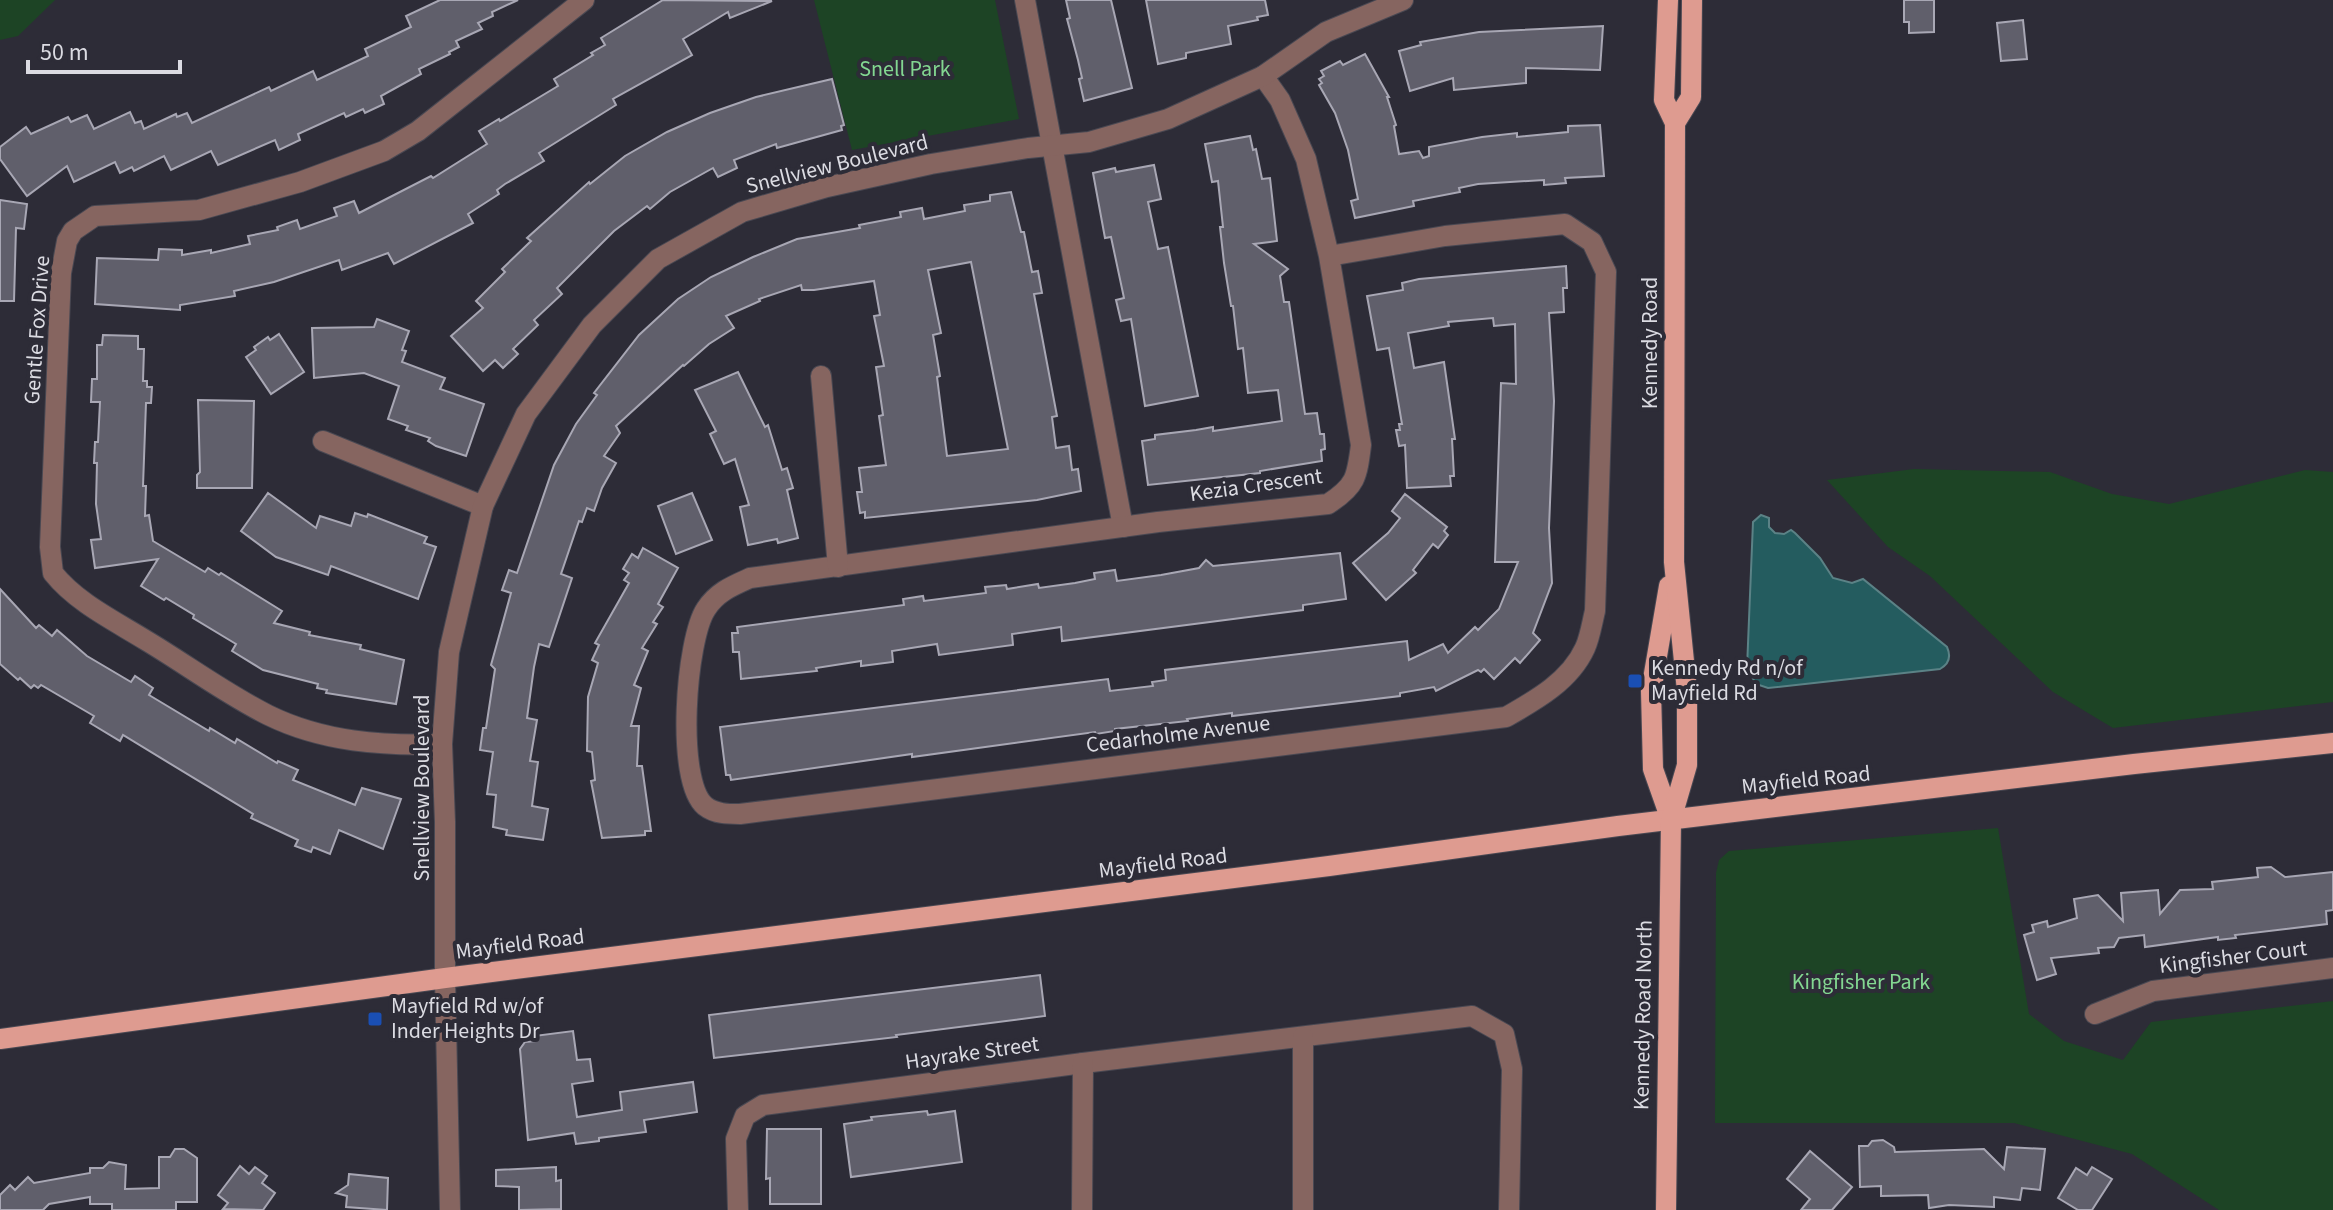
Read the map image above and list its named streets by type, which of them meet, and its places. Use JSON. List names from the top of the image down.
{
  "streets": {
    "main road": ["Kennedy Road", "Mayfield Road", "Kennedy Road North"],
    "street": [
      "Snellview Boulevard",
      "Gentle Fox Drive",
      "Kezia Crescent",
      "Cedarholme Avenue",
      "Kingfisher Court",
      "Hayrake Street"
    ]
  },
  "crossings": [
    ["Snellview Boulevard", "Gentle Fox Drive"],
    ["Snellview Boulevard", "Kezia Crescent"],
    ["Snellview Boulevard", "Mayfield Road"],
    ["Kennedy Road", "Mayfield Road"],
    ["Kennedy Road", "Kennedy Road North"],
    ["Kezia Crescent", "Cedarholme Avenue"],
    ["Mayfield Road", "Kennedy Road North"]
  ],
  "parks": ["Snell Park", "Kingfisher Park"],
  "places": {
    "transit": ["Kennedy Rd n/of Mayfield Rd", "Mayfield Rd w/of Inder Heights Dr"]
  },
  "scale_bar": "50 m"
}
